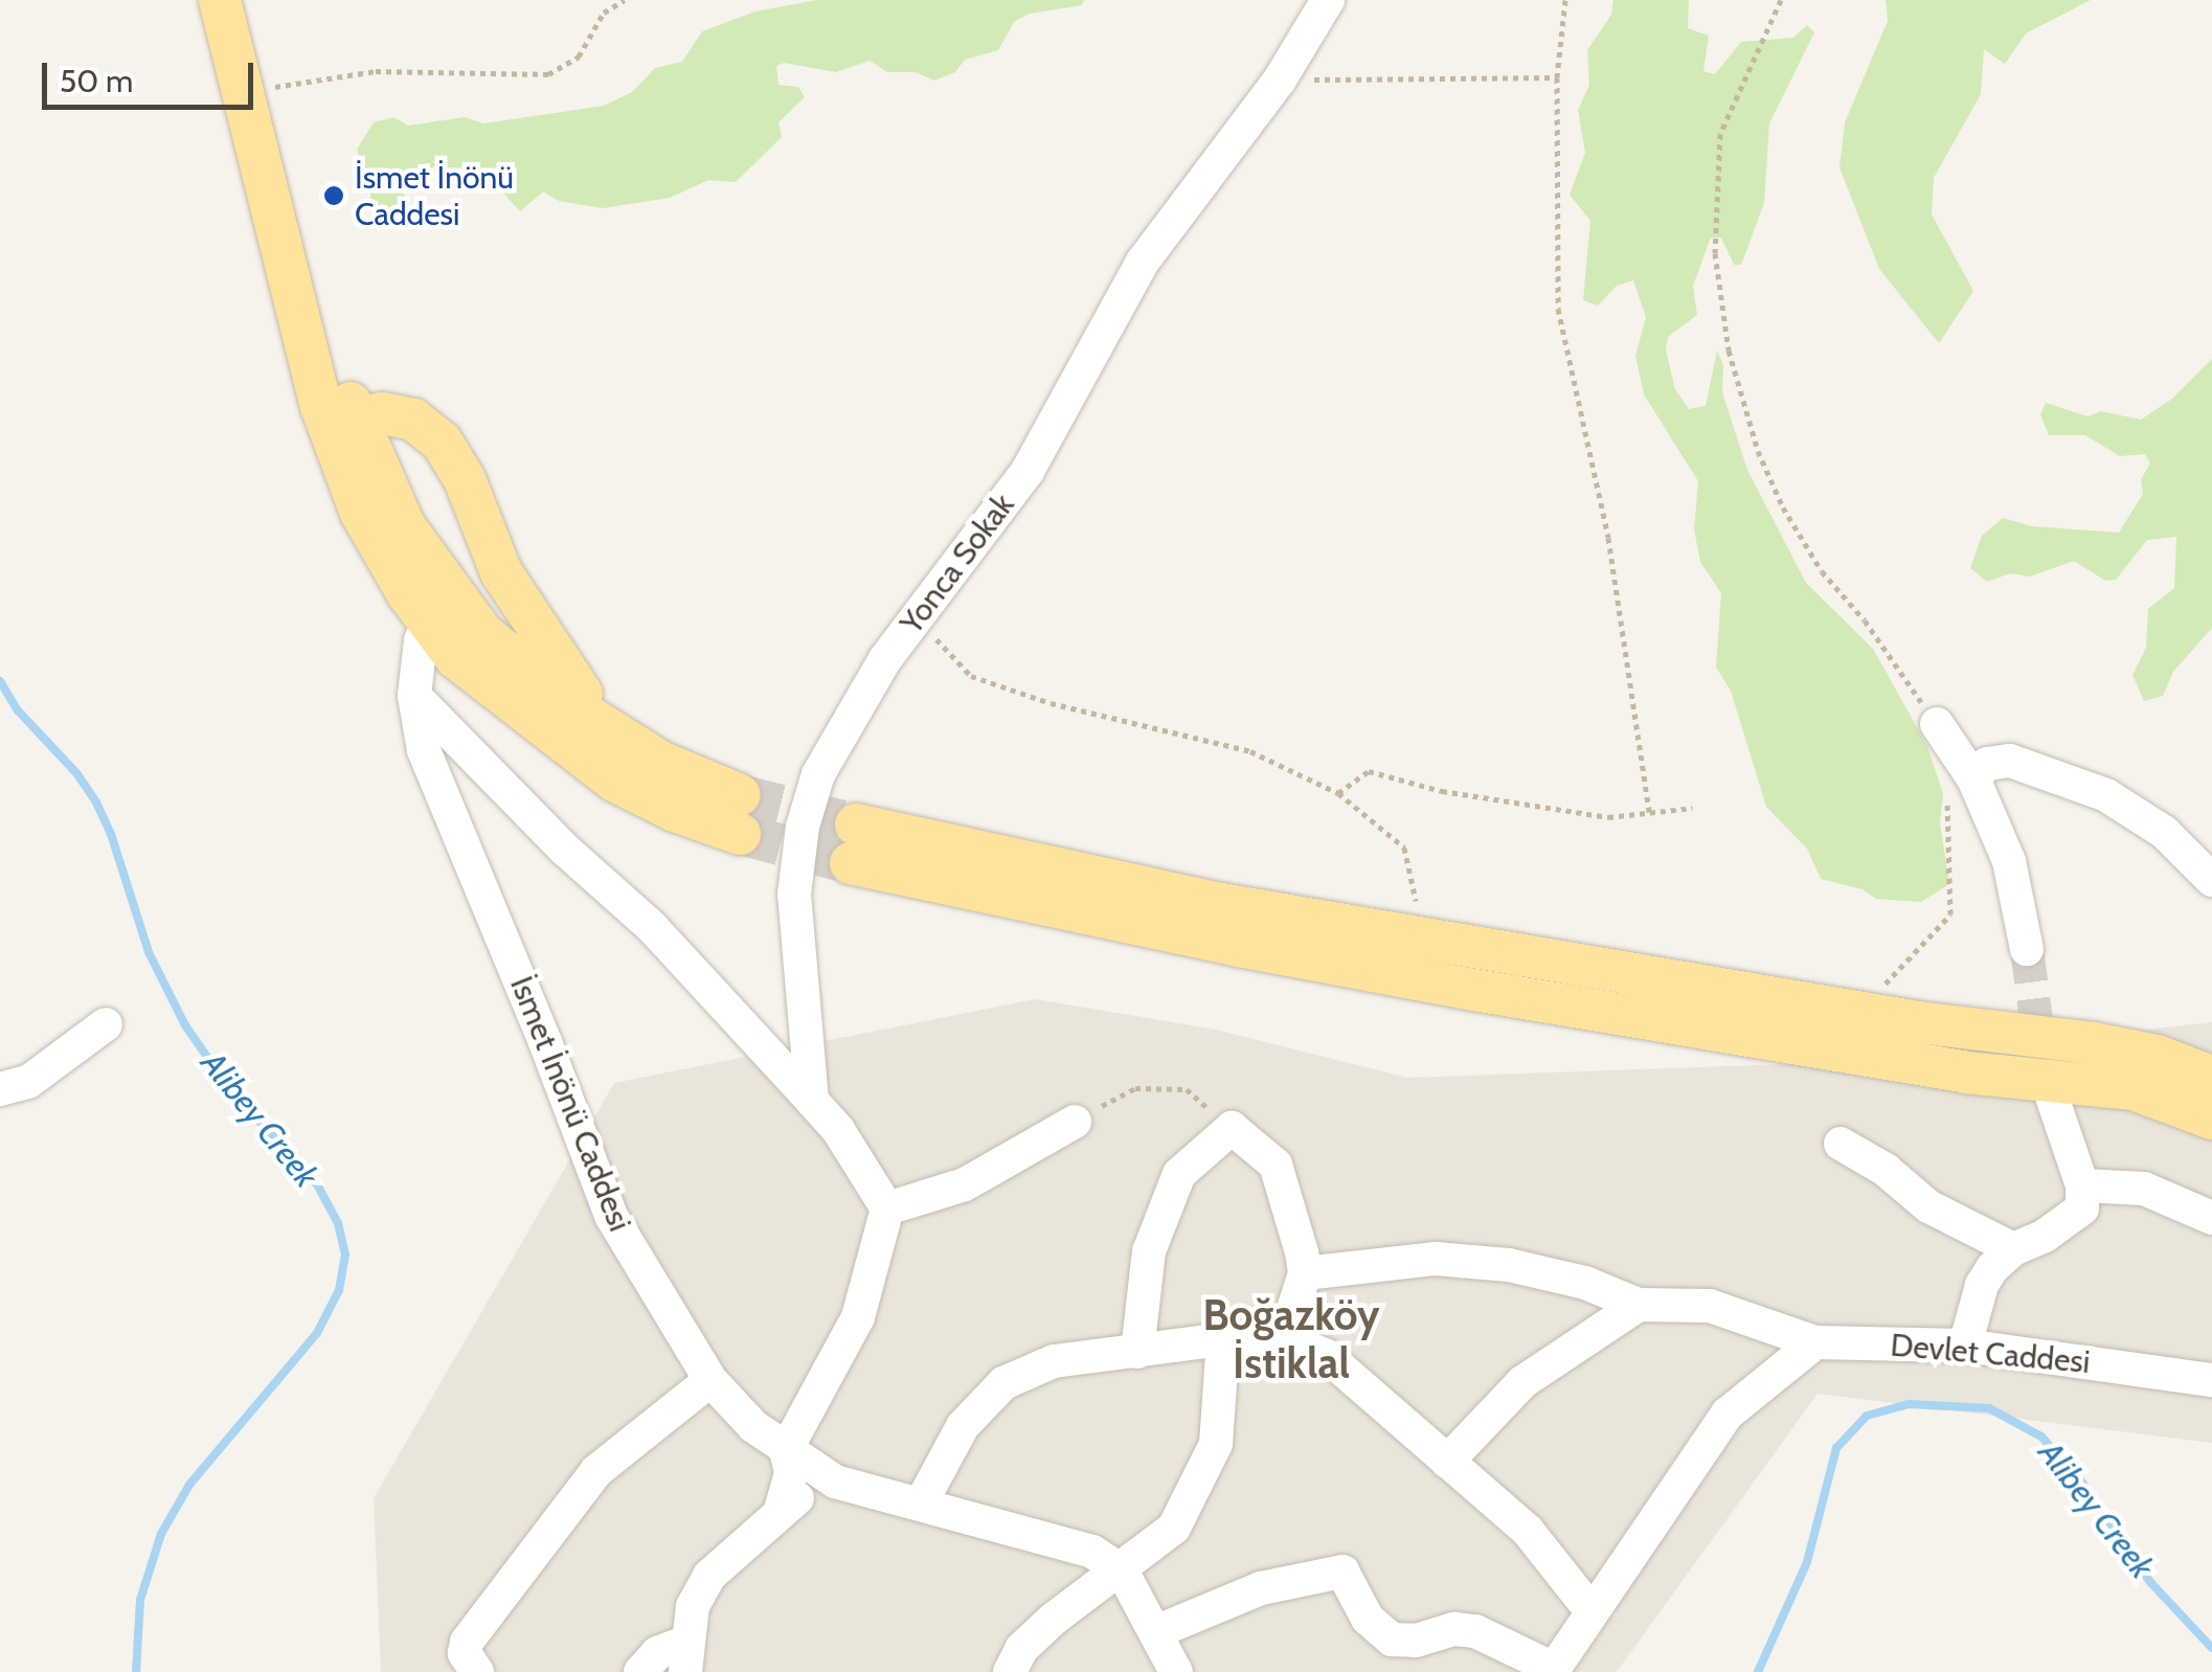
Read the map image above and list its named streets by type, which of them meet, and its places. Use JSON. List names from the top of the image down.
{
  "streets": {
    "street": ["Yonca Sokak", "İsmet İnönü Caddesi", "Devlet Caddesi"]
  },
  "districts": ["Boğazköy İstiklal"],
  "water": ["Alibey Creek"],
  "places": ["İsmet İnönü Caddesi"],
  "scale_bar": "50 m"
}
